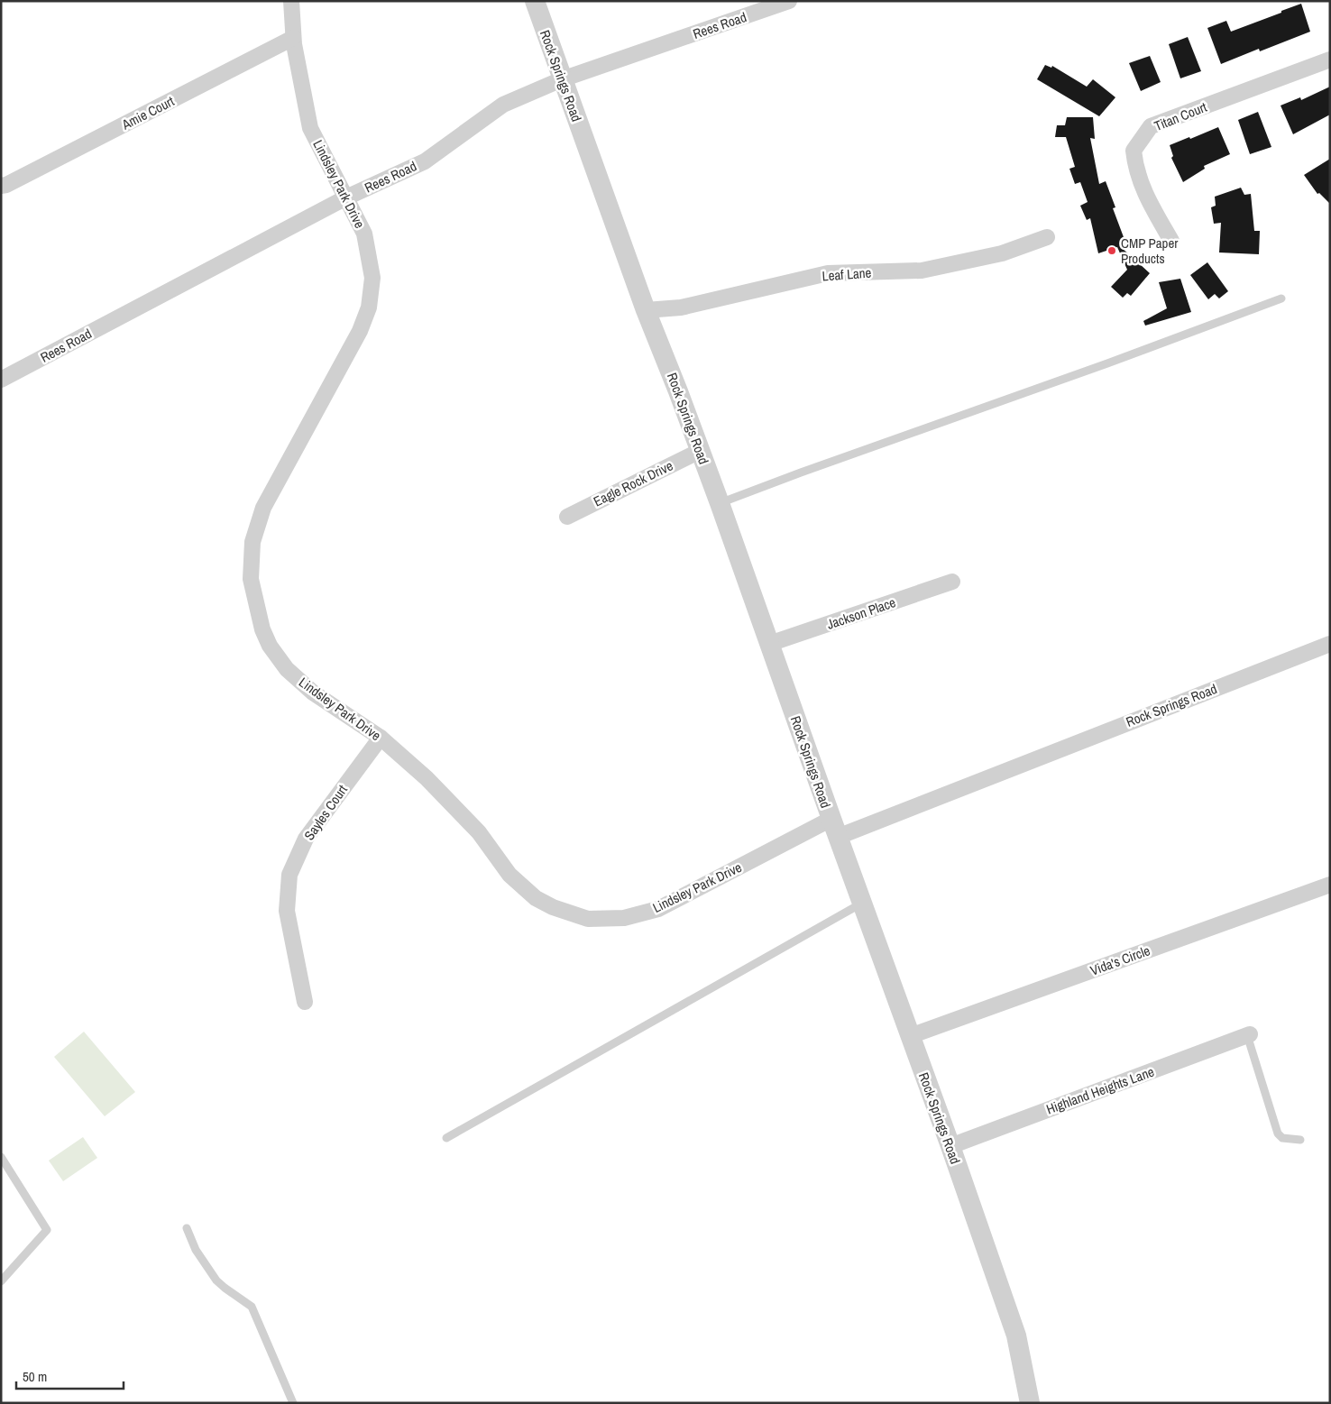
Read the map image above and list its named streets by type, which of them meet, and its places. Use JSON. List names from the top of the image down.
{
  "streets": {
    "street": [
      "Rees Road",
      "Rock Springs Road",
      "Amie Court",
      "Titan Court",
      "Lindsley Park Drive",
      "Leaf Lane",
      "Eagle Rock Drive",
      "Jackson Place",
      "Sayles Court",
      "Vida's Circle",
      "Highland Heights Lane"
    ]
  },
  "crossings": [
    ["Rees Road", "Rock Springs Road"],
    ["Rees Road", "Lindsley Park Drive"],
    ["Rock Springs Road", "Lindsley Park Drive"],
    ["Rock Springs Road", "Leaf Lane"],
    ["Rock Springs Road", "Eagle Rock Drive"],
    ["Rock Springs Road", "Jackson Place"],
    ["Rock Springs Road", "Vida's Circle"],
    ["Rock Springs Road", "Highland Heights Lane"],
    ["Amie Court", "Lindsley Park Drive"],
    ["Lindsley Park Drive", "Sayles Court"]
  ],
  "places": ["CMP Paper Products"],
  "scale_bar": "50 m"
}
